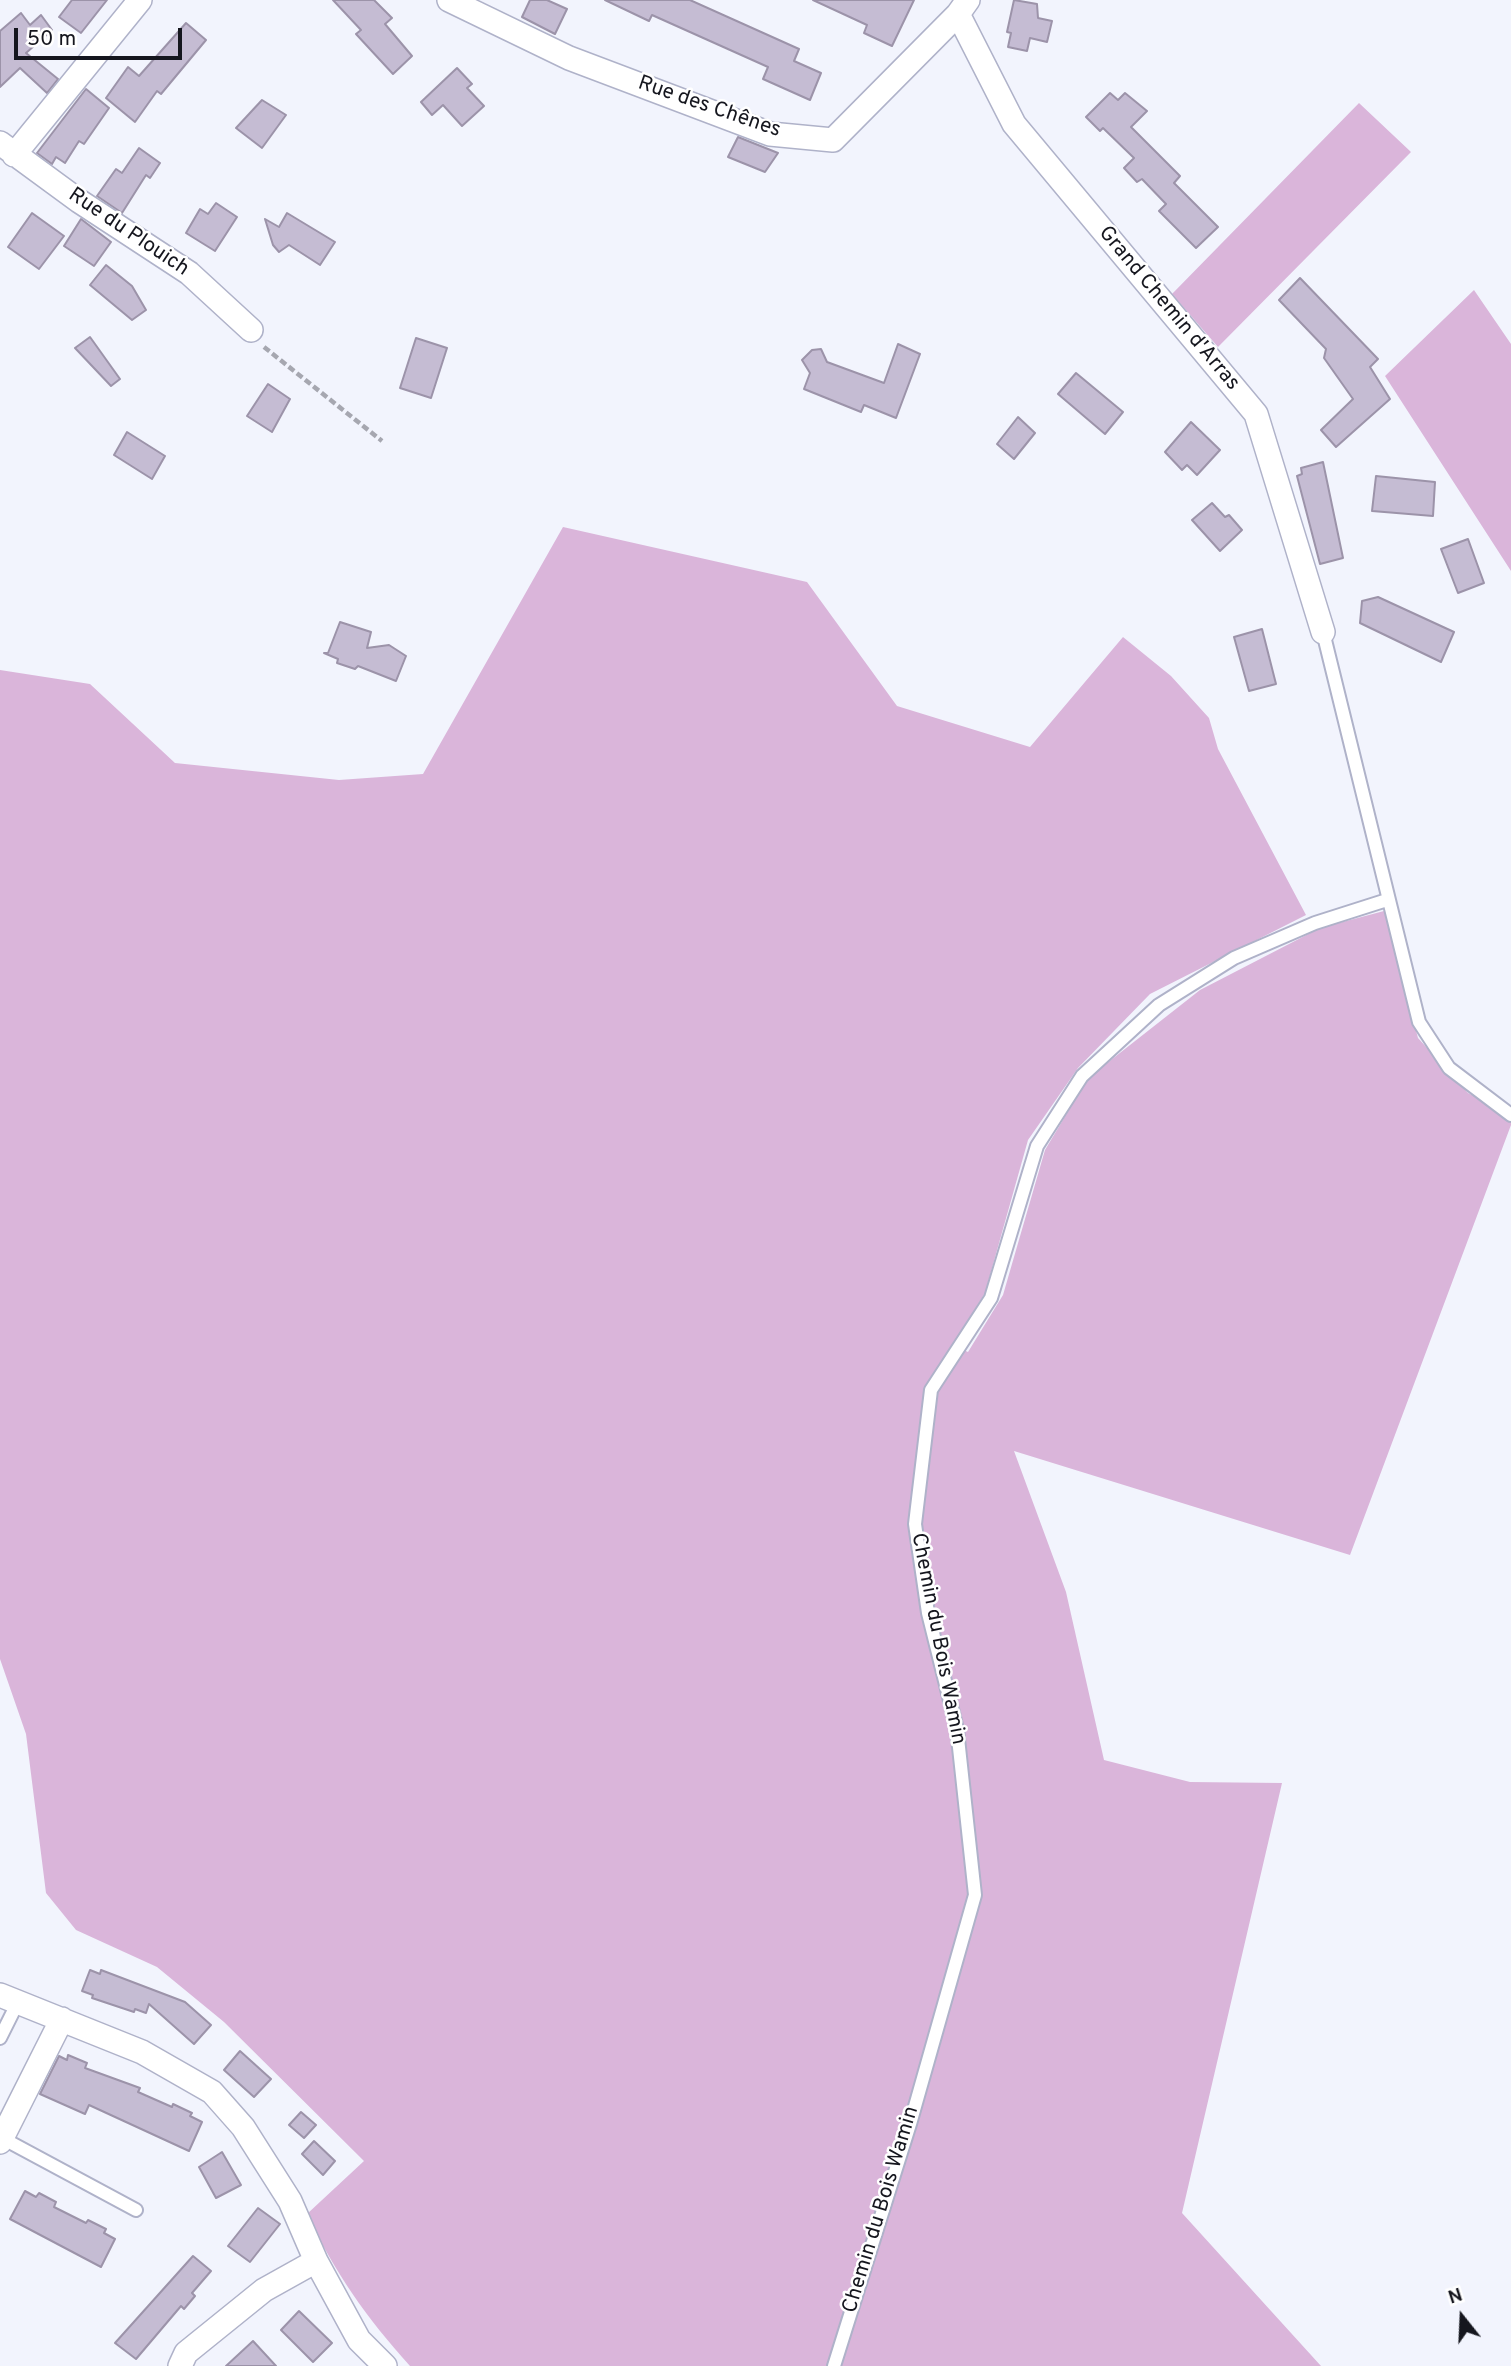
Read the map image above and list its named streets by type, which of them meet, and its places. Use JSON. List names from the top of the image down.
{
  "streets": {
    "street": ["Rue des Chênes", "Rue du Plouich", "Grand Chemin d'Arras"],
    "lane": ["Chemin du Bois Wamin"]
  },
  "crossings": [
    ["Rue des Chênes", "Grand Chemin d'Arras"]
  ],
  "scale_bar": "50 m",
  "north": "top"
}
